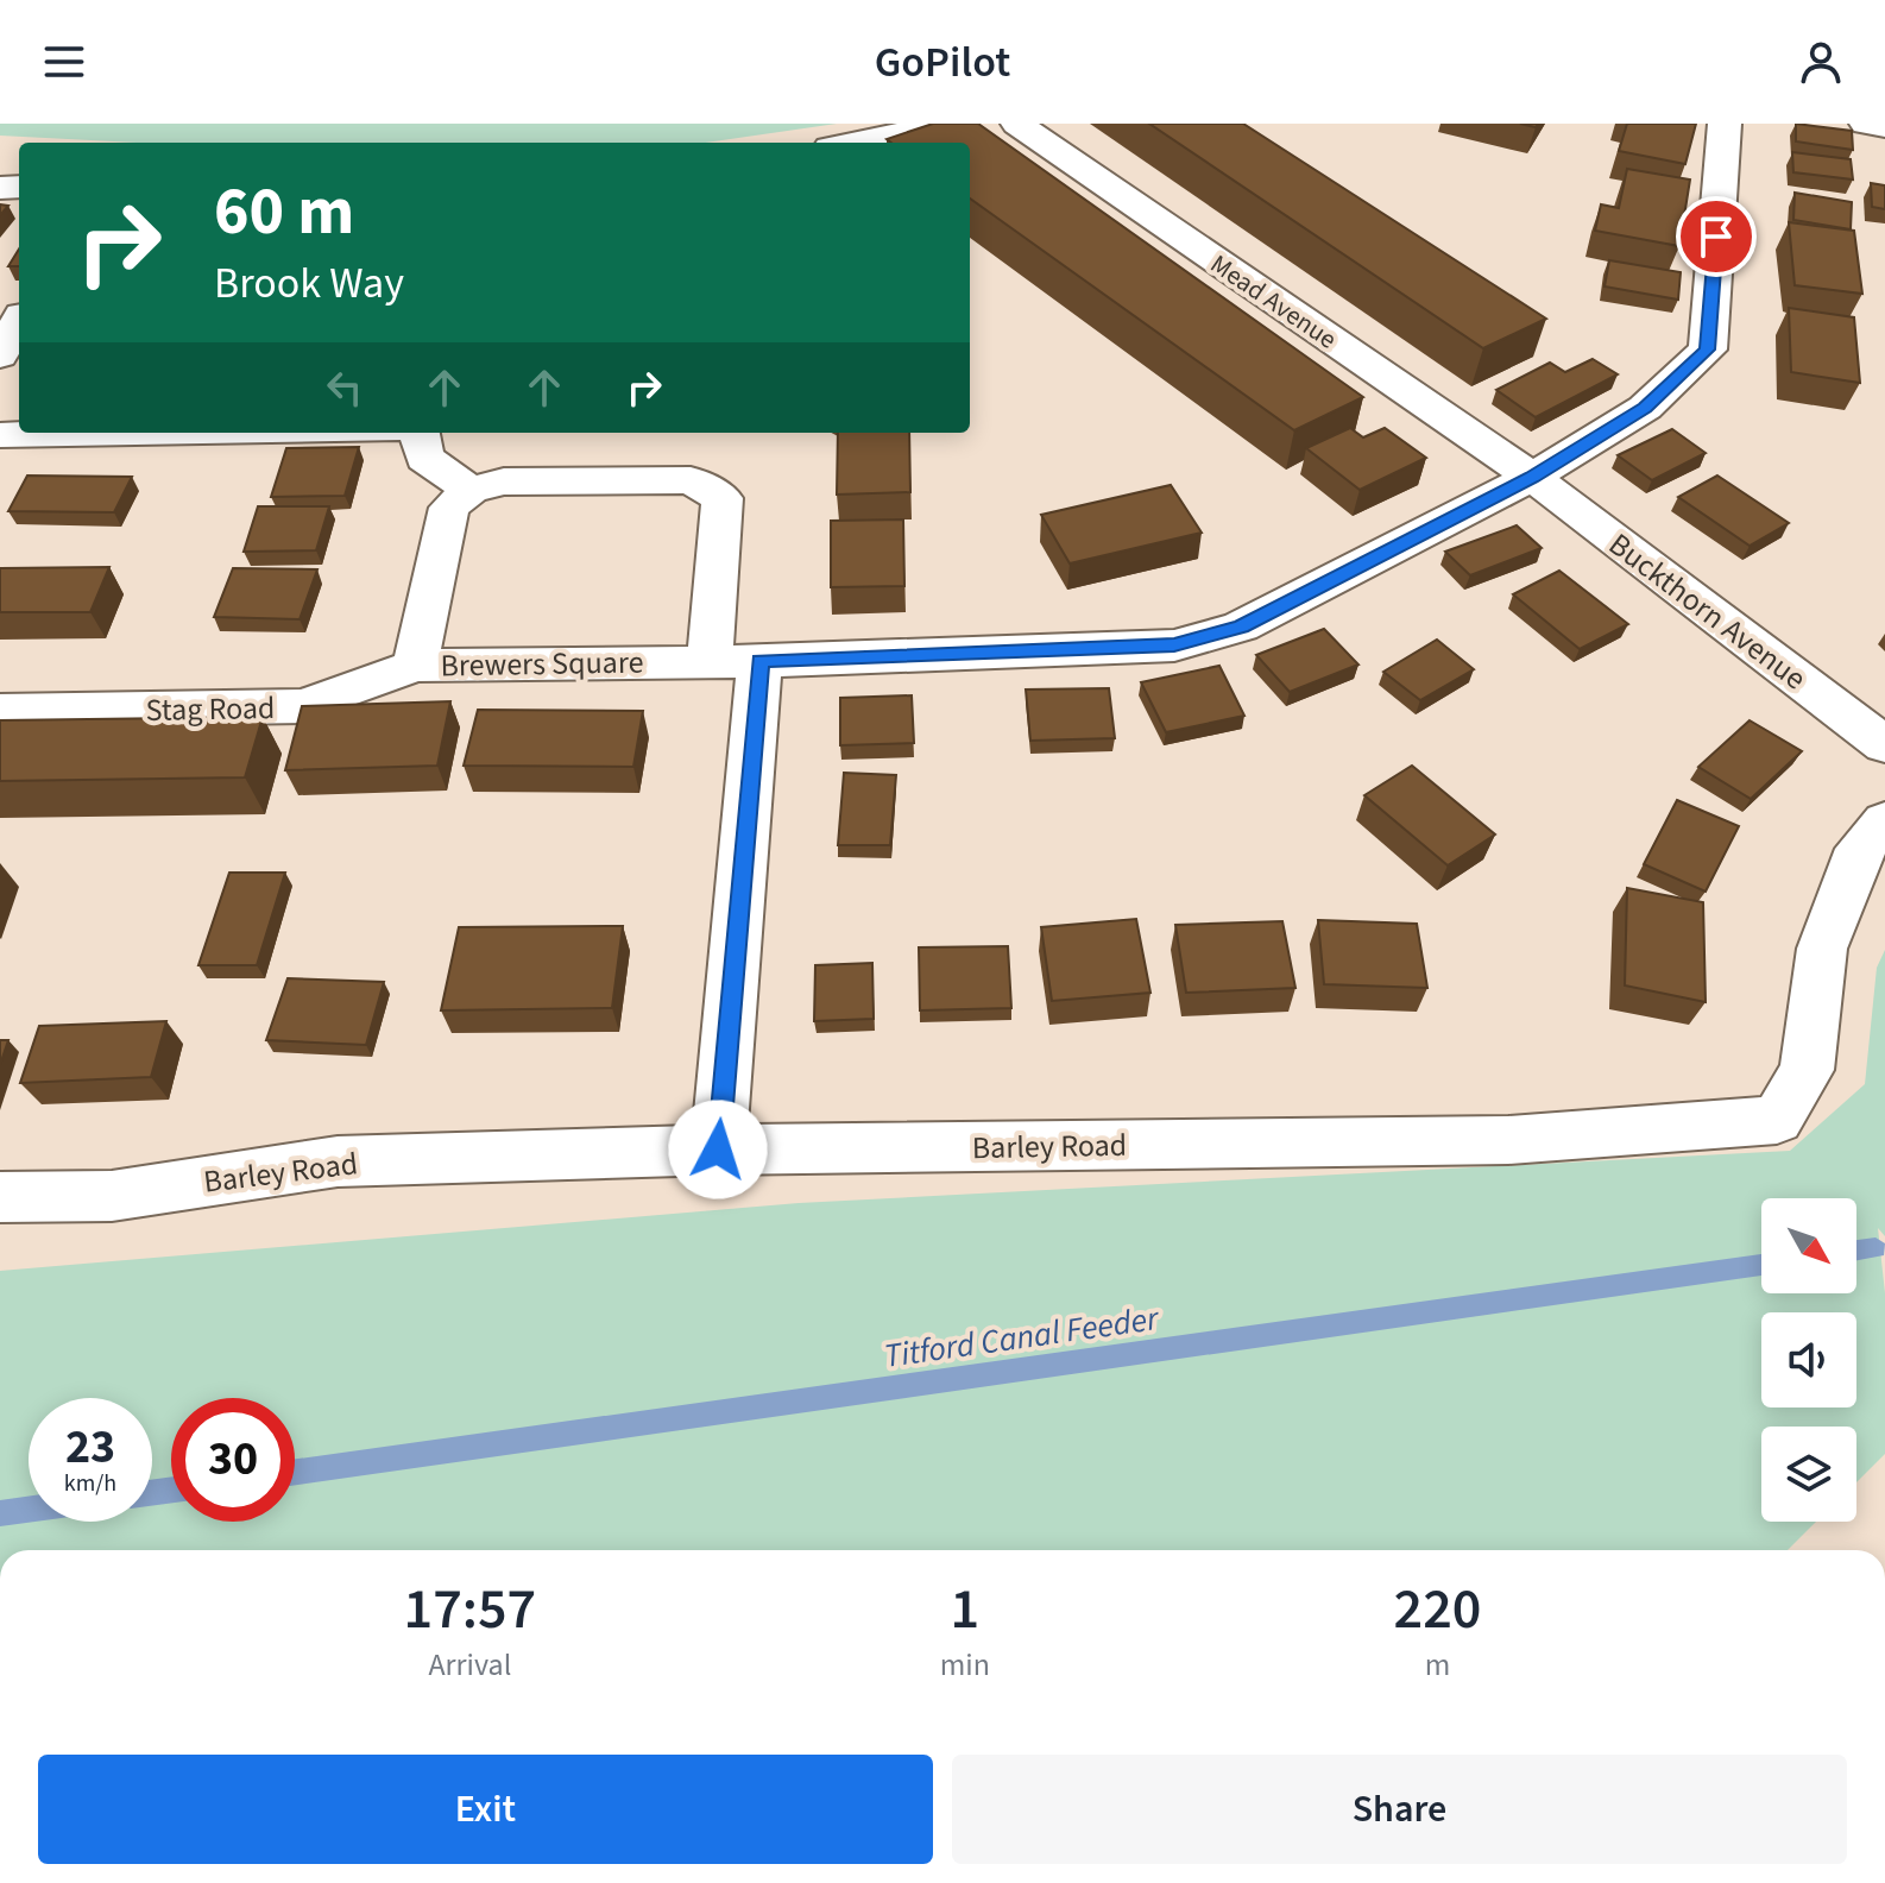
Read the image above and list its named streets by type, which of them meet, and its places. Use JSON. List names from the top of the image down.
{
  "streets": {
    "street": [
      "Mead Avenue",
      "Buckthorn Avenue",
      "Brewers Square",
      "Stag Road",
      "Barley Road"
    ]
  },
  "crossings": [
    ["Mead Avenue", "Buckthorn Avenue"],
    ["Mead Avenue", "Brewers Square"],
    ["Buckthorn Avenue", "Brewers Square"],
    ["Brewers Square", "Stag Road"]
  ],
  "water": ["Titford Canal Feeder"],
  "north": "bottom right",
  "page": {
    "header": "GoPilot",
    "turn": ["60 m", "Brook Way"],
    "speed": "23 km/h",
    "limit": "30",
    "eta": [
      "17:57",
      "Arrival",
      "1",
      "min",
      "220",
      "m"
    ],
    "buttons": ["Exit", "Share"]
  }
}
